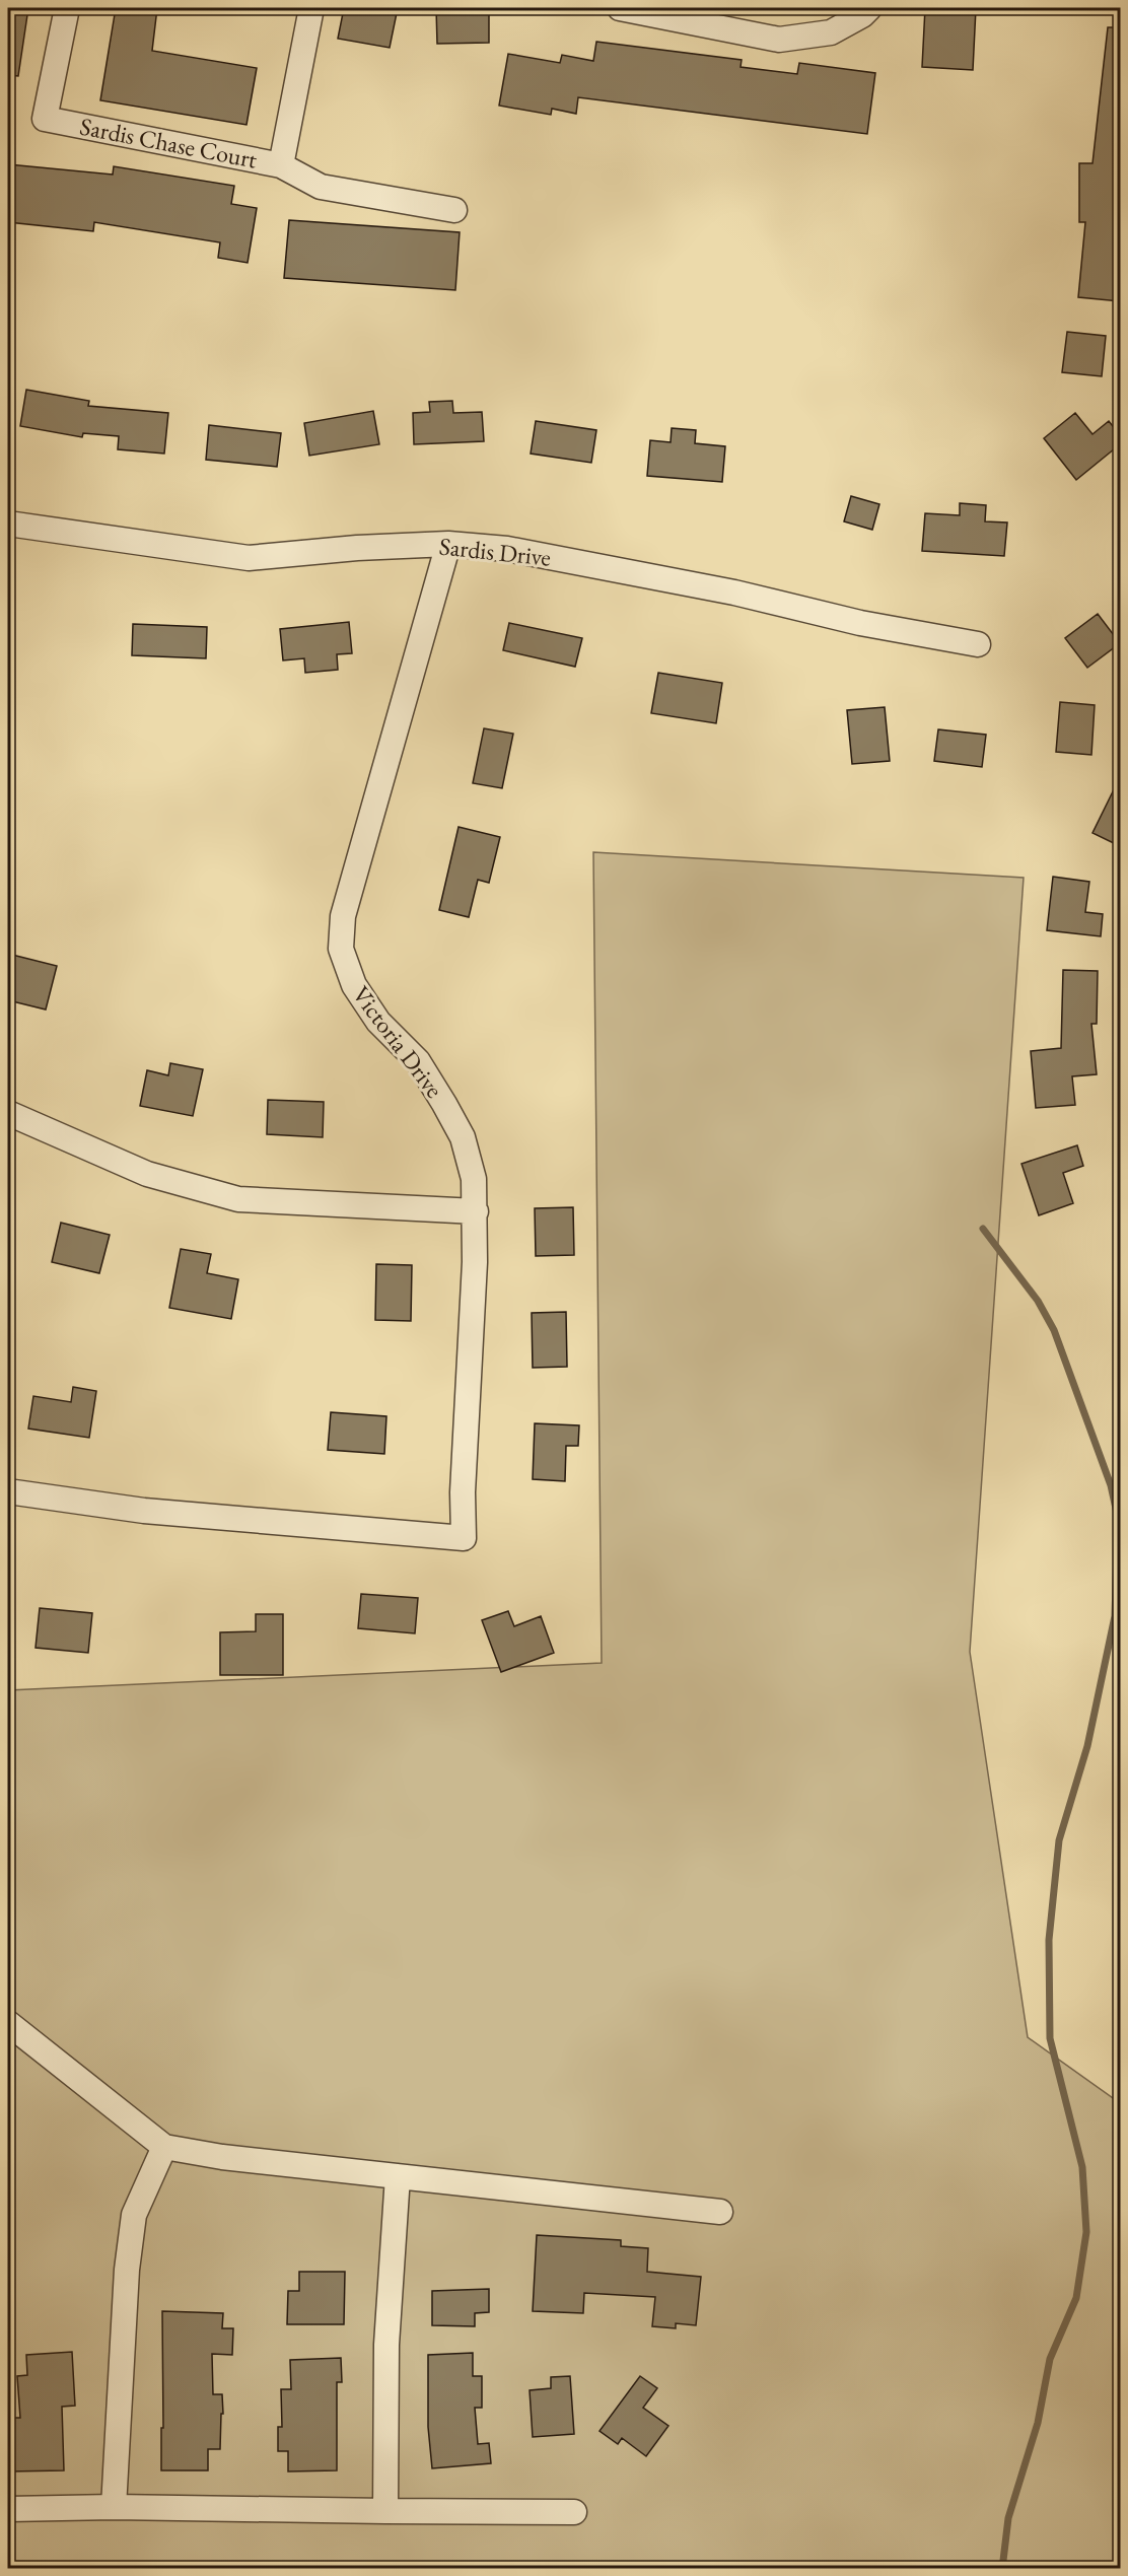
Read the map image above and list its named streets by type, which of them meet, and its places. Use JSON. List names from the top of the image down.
{
  "streets": {
    "street": ["Sardis Chase Court", "Sardis Drive", "Victoria Drive"]
  },
  "crossings": [
    ["Sardis Drive", "Victoria Drive"]
  ]
}
